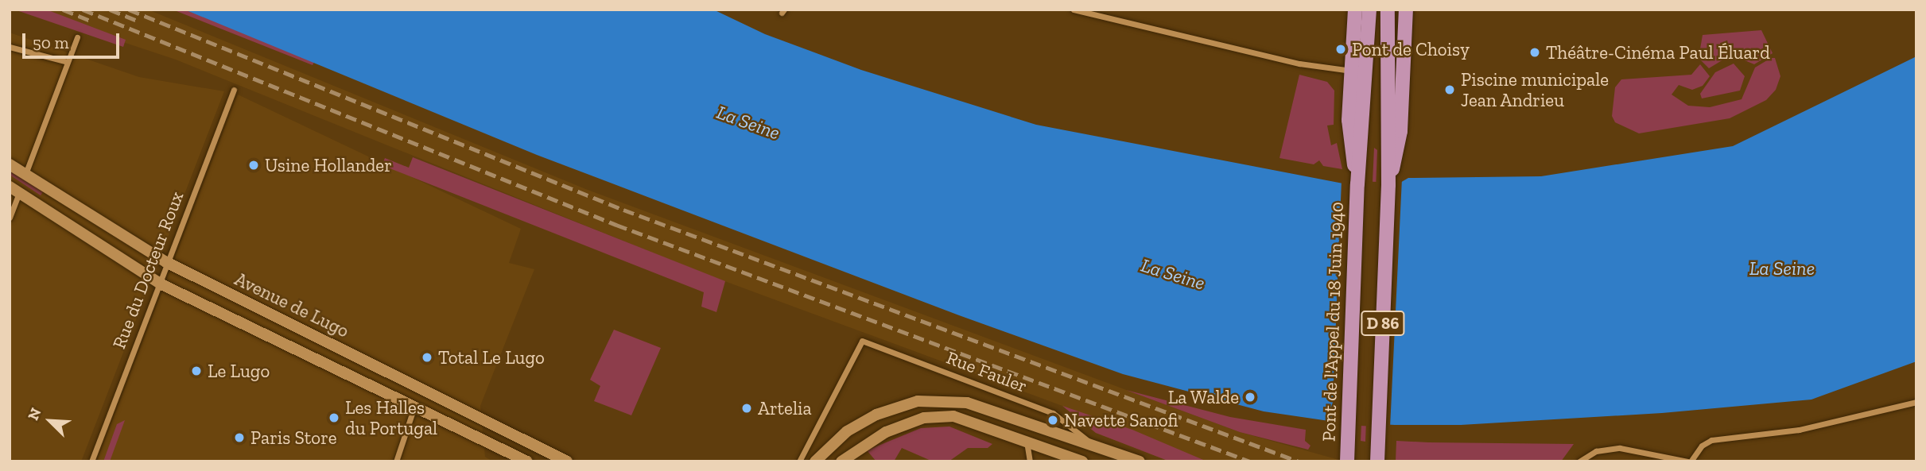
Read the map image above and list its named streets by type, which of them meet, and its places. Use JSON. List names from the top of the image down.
{
  "streets": {
    "main road": ["Avenue de Lugo", "Pont de l'Appel du 18 Juin 1940", "D 86"],
    "street": ["Rue du Docteur Roux", "Rue Fauler"]
  },
  "crossings": [
    ["Rue du Docteur Roux", "Avenue de Lugo"],
    ["Pont de l'Appel du 18 Juin 1940", "D 86"]
  ],
  "water": ["La Seine"],
  "places": [
    "Pont de Choisy",
    "Théâtre-Cinéma Paul Éluard",
    "Piscine municipale Jean Andrieu",
    "Usine Hollander",
    "Total Le Lugo",
    "Le Lugo",
    "La Walde",
    "Artelia",
    "Les Halles du Portugal",
    "Navette Sanofi",
    "Paris Store"
  ],
  "scale_bar": "50 m",
  "north": "top left"
}
